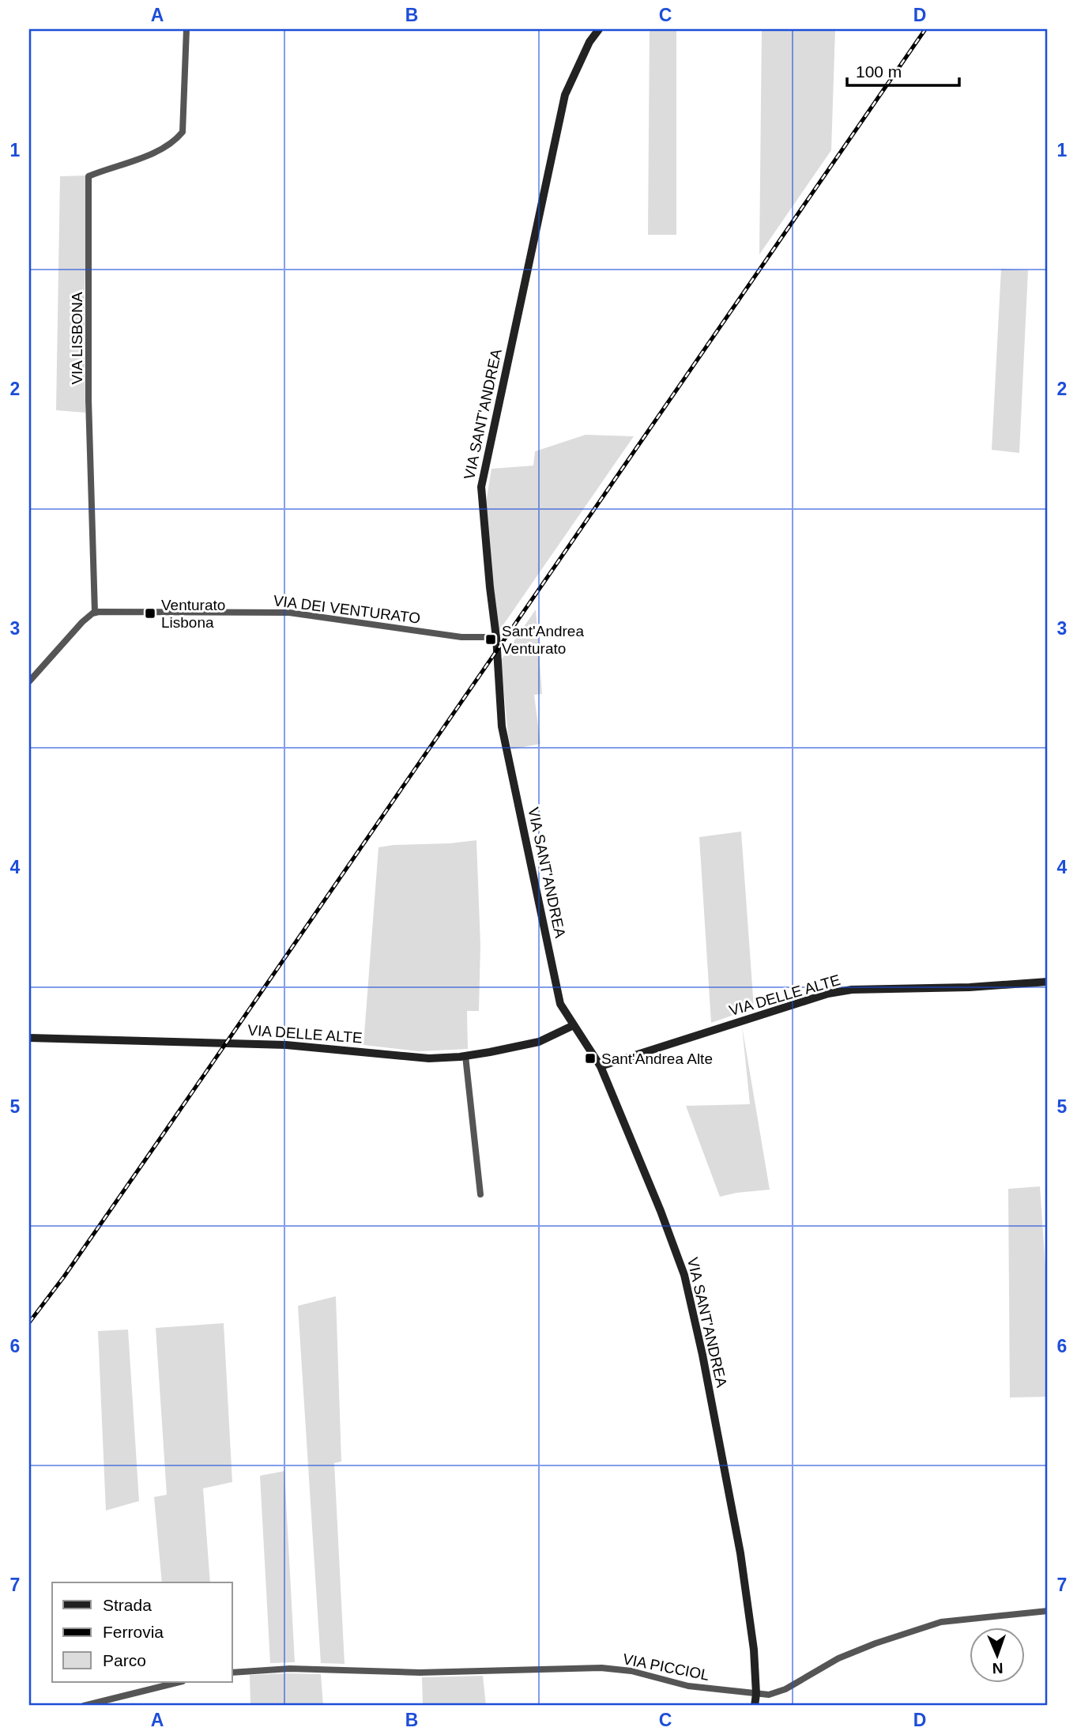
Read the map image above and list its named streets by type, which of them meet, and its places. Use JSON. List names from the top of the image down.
{
  "streets": {
    "street": [
      "VIA LISBONA",
      "VIA SANT'ANDREA",
      "VIA DEI VENTURATO",
      "VIA DELLE ALTE",
      "VIA PICCIOL"
    ]
  },
  "crossings": [
    ["VIA LISBONA", "VIA DEI VENTURATO"],
    ["VIA SANT'ANDREA", "VIA DEI VENTURATO"],
    ["VIA SANT'ANDREA", "VIA DELLE ALTE"],
    ["VIA SANT'ANDREA", "VIA PICCIOL"]
  ],
  "places": {
    "transit": ["Venturato Lisbona", "Sant'Andrea Venturato", "Sant'Andrea Alte"]
  },
  "legend": ["Strada", "Ferrovia", "Parco"],
  "scale_bar": "100 m",
  "north": "bottom",
  "grid": {
    "columns": [
      "A",
      "B",
      "C",
      "D"
    ],
    "rows": [
      "1",
      "2",
      "3",
      "4",
      "5",
      "6",
      "7"
    ]
  }
}
